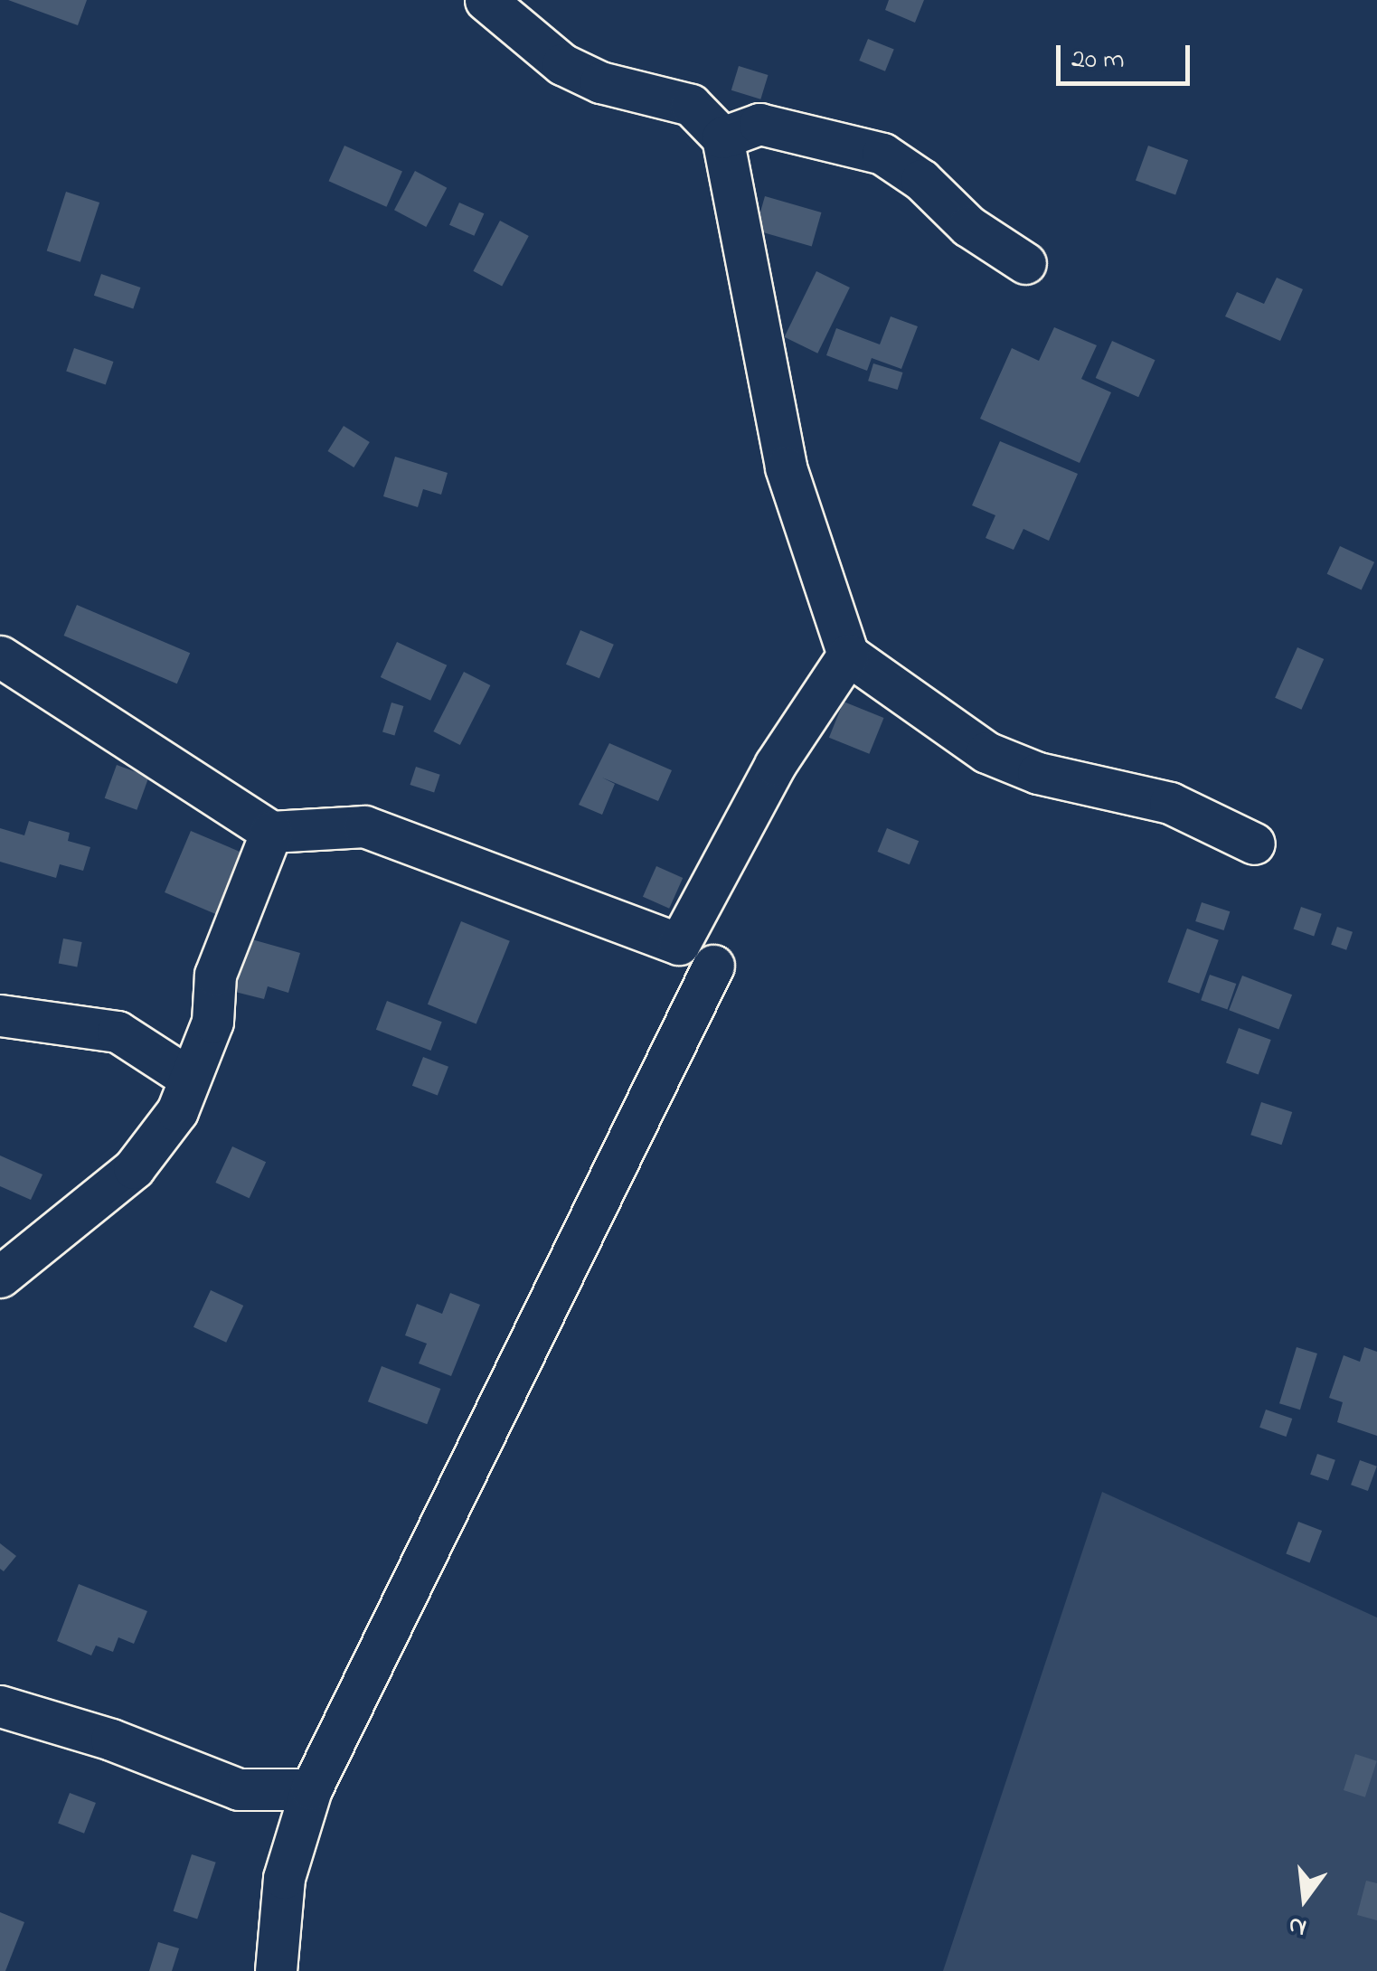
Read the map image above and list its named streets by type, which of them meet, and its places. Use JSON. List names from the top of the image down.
{
  "scale_bar": "20 m",
  "north": "bottom"
}
